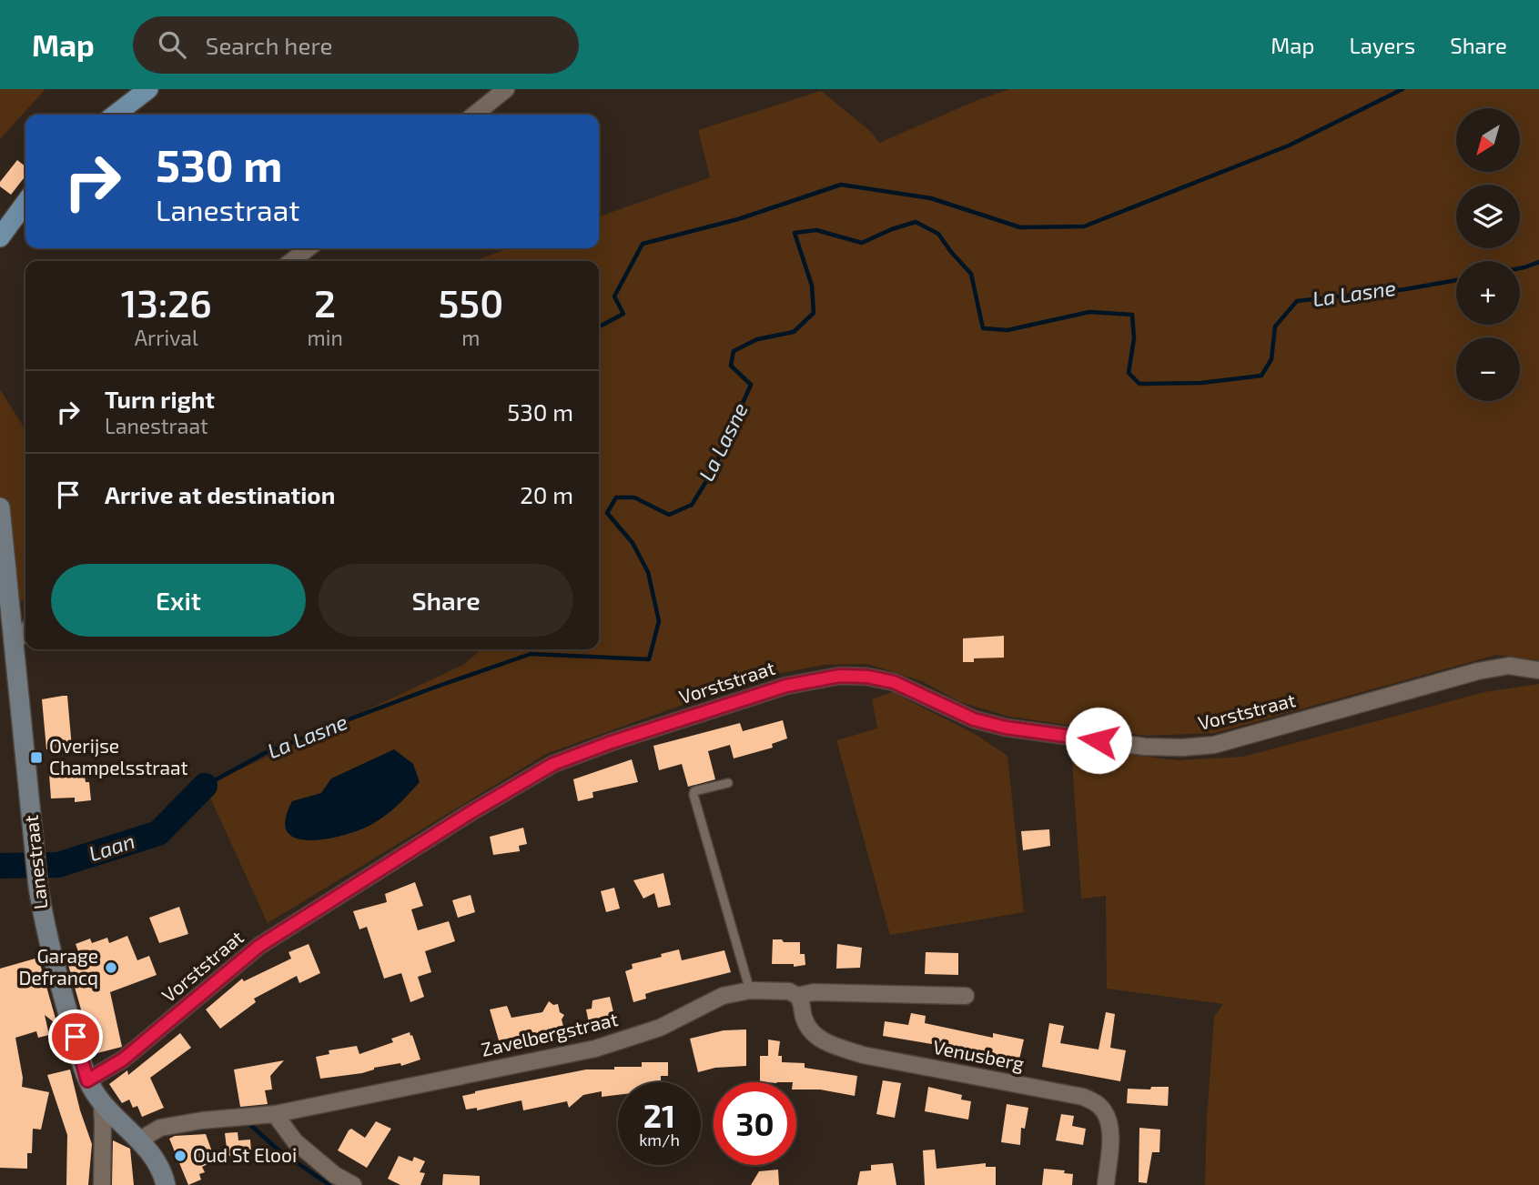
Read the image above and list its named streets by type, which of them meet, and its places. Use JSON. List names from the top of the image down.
{
  "streets": {
    "street": [
      "Vorststraat",
      "Lanestraat",
      "Zavelbergstraat",
      "Venusberg"
    ]
  },
  "crossings": [
    ["Vorststraat", "Lanestraat"],
    ["Lanestraat", "Zavelbergstraat"],
    ["Zavelbergstraat", "Venusberg"]
  ],
  "water": ["La Lasne", "Laan"],
  "places": {
    "transit": ["Overijse Champelsstraat"],
    "other": ["Garage Defrancq", "Oud St Elooi"]
  },
  "north": "bottom left",
  "page": {
    "header": "Map",
    "search": "Search here",
    "nav": ["Map", "Layers", "Share"],
    "map_buttons": ["+", "−"],
    "turn": ["530 m", "Lanestraat"],
    "eta": [
      "13:26",
      "Arrival",
      "2",
      "min",
      "550",
      "m"
    ],
    "list": [
      {
        "name": "Turn right",
        "note": "Lanestraat",
        "value": "530 m"
      },
      {
        "name": "Arrive at destination",
        "value": "20 m"
      }
    ],
    "buttons": ["Exit", "Share"],
    "speed": "21 km/h",
    "limit": "30"
  }
}
